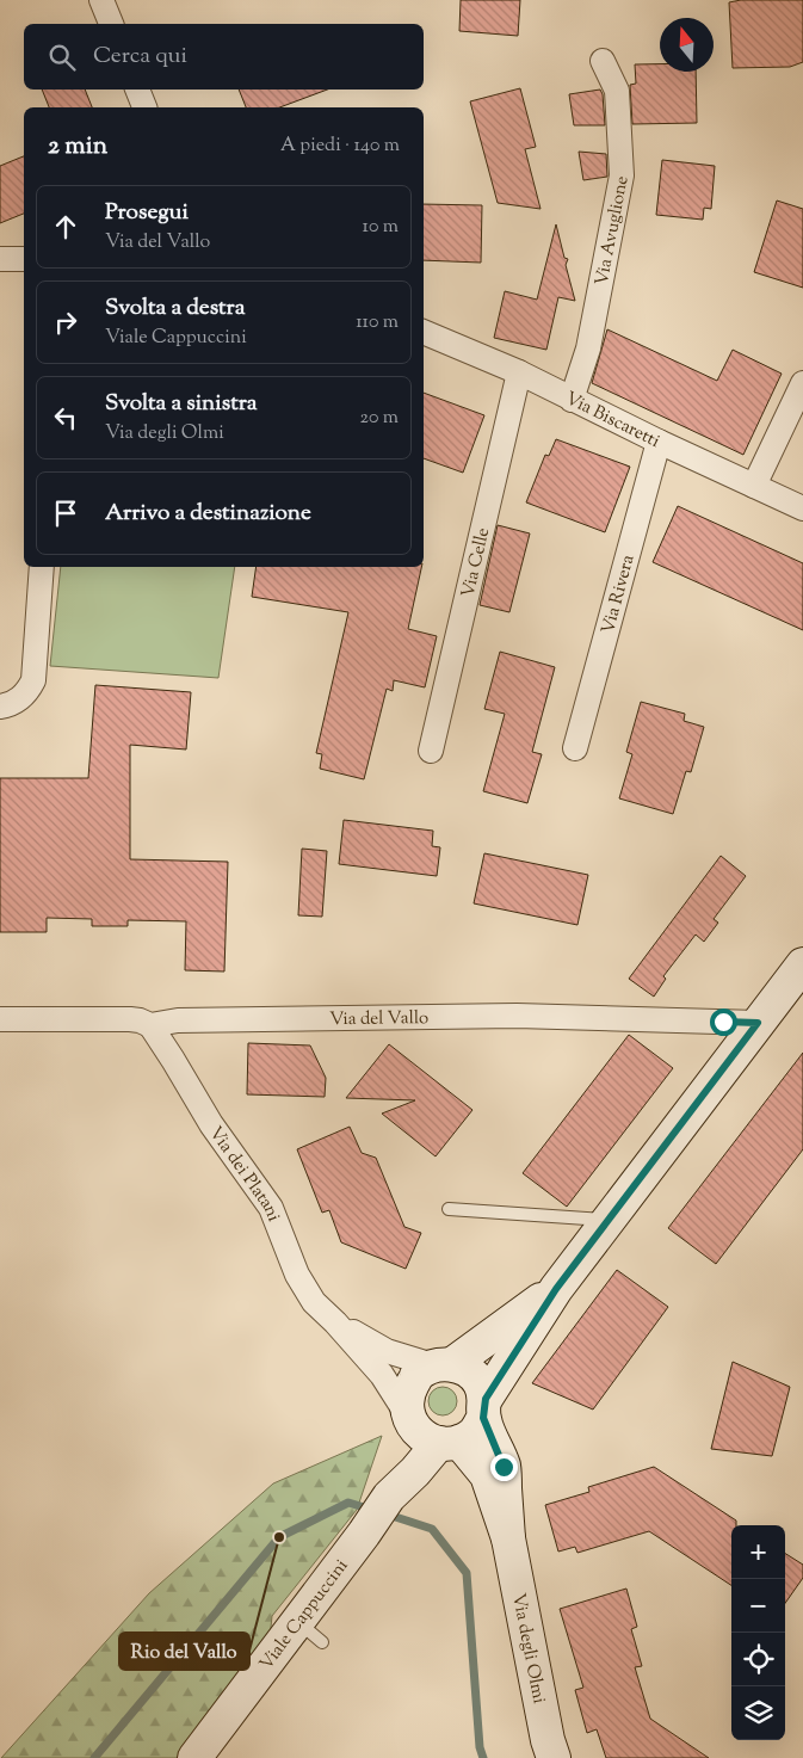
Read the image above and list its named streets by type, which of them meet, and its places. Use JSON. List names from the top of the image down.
{
  "streets": {
    "main road": ["Viale Cappuccini", "Via degli Olmi"],
    "street": [
      "Via Avuglione",
      "Via Biscaretti",
      "Via Celle",
      "Via Rivera",
      "Via del Vallo",
      "Via dei Platani"
    ]
  },
  "crossings": [
    ["Via Avuglione", "Via Biscaretti"],
    ["Via Biscaretti", "Via Celle"],
    ["Via Biscaretti", "Via Rivera"],
    ["Via del Vallo", "Via dei Platani"],
    ["Via dei Platani", "Viale Cappuccini"],
    ["Via dei Platani", "Via degli Olmi"],
    ["Viale Cappuccini", "Via degli Olmi"]
  ],
  "places": ["Rio del Vallo"],
  "north": "top",
  "page": {
    "search": "Cerca qui",
    "heading": ["2 min", "A piedi · 140 m"],
    "list": [
      ["Prosegui", "Via del Vallo", "10 m"],
      ["Svolta a destra", "Viale Cappuccini", "110 m"],
      ["Svolta a sinistra", "Via degli Olmi", "20 m"],
      "Arrivo a destinazione"
    ],
    "map_buttons": ["+", "−"]
  }
}
